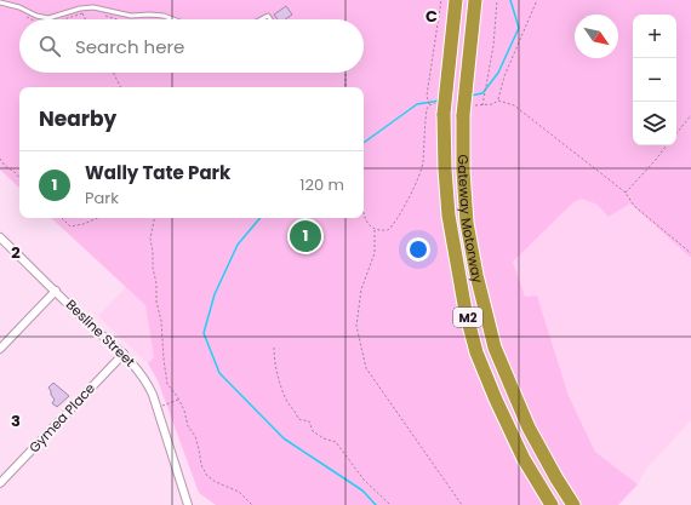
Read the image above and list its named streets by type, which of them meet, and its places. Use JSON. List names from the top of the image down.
{
  "streets": {
    "highway": ["Gateway Motorway", "M2"],
    "street": ["Besline Street", "Gymea Place"]
  },
  "crossings": [
    ["Besline Street", "Gymea Place"]
  ],
  "north": "bottom right",
  "page": {
    "map_buttons": ["+", "−"],
    "search": "Search here",
    "heading": "Nearby",
    "list": [
      {
        "mark": "1",
        "name": "Wally Tate Park",
        "note": "Park",
        "value": "120 m"
      }
    ],
    "pins": "1"
  },
  "grid": {
    "columns": ["C"],
    "rows": ["2", "3"]
  }
}
